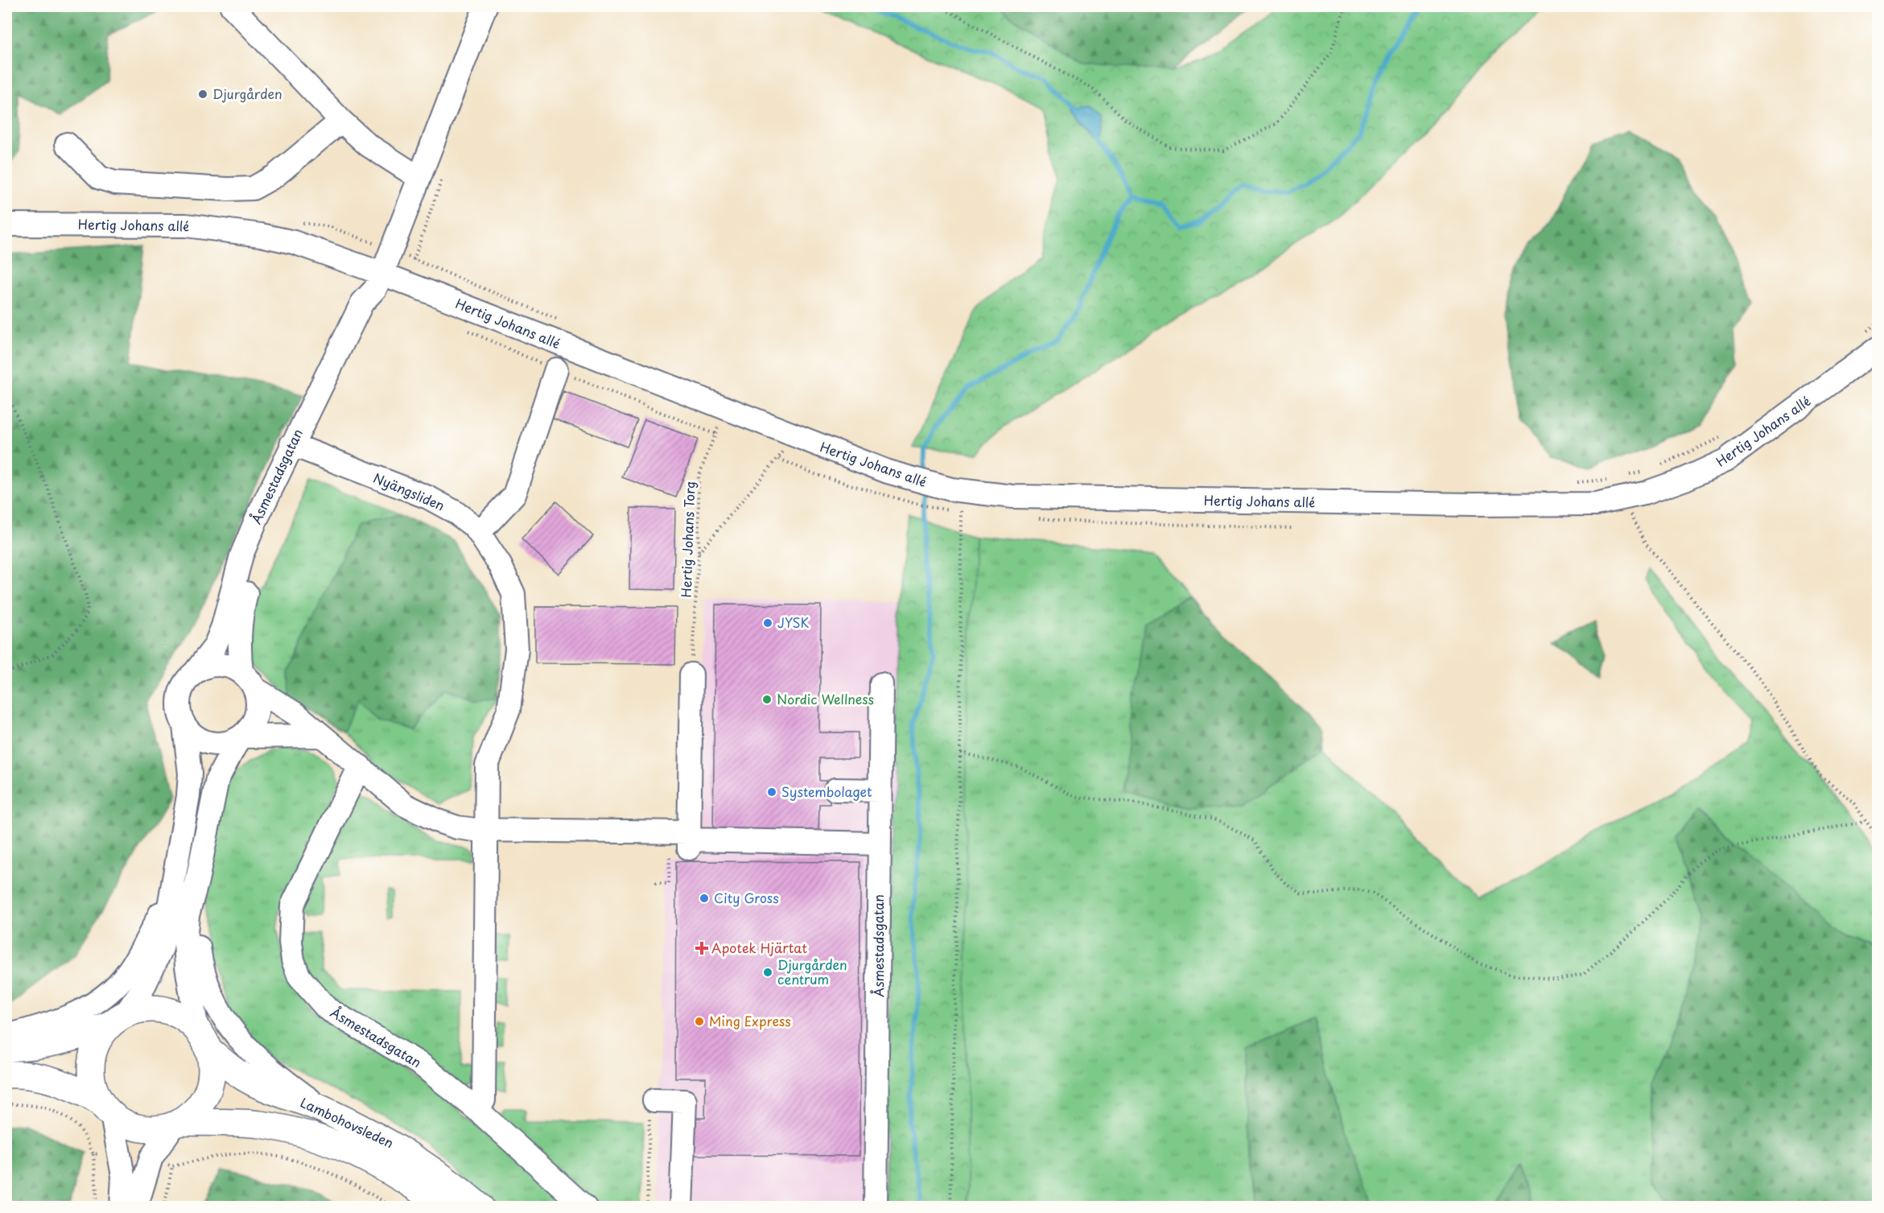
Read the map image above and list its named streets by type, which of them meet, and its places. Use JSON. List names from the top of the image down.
{
  "streets": {
    "main road": ["Lambohovsleden"],
    "street": ["Hertig Johans allé", "Åsmestadsgatan", "Nyängsliden"],
    "path": ["Hertig Johans Torg"]
  },
  "crossings": [
    ["Hertig Johans allé", "Åsmestadsgatan"],
    ["Hertig Johans allé", "Hertig Johans Torg"],
    ["Åsmestadsgatan", "Nyängsliden"]
  ],
  "places": {
    "other": [
      "Djurgården",
      "JYSK",
      "Nordic Wellness",
      "Systembolaget",
      "City Gross",
      "Djurgården centrum",
      "Ming Express"
    ],
    "health": ["Apotek Hjärtat"]
  }
}
